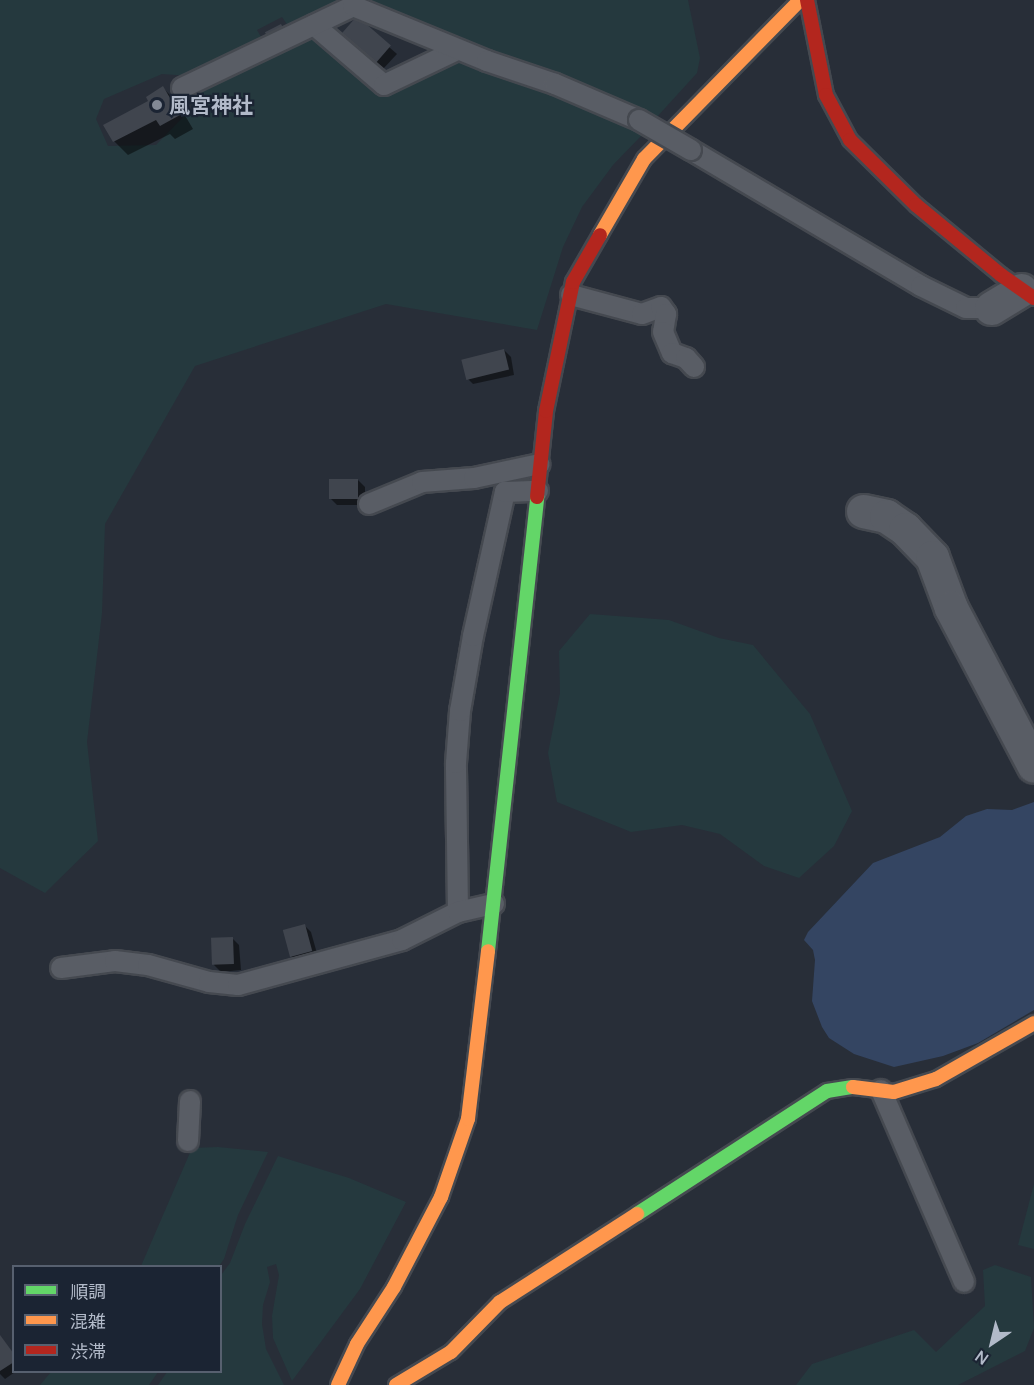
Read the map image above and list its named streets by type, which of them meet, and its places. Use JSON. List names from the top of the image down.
{
  "places": ["風宮神社"],
  "legend": ["順調", "混雑", "渋滞"],
  "north": "bottom left"
}
